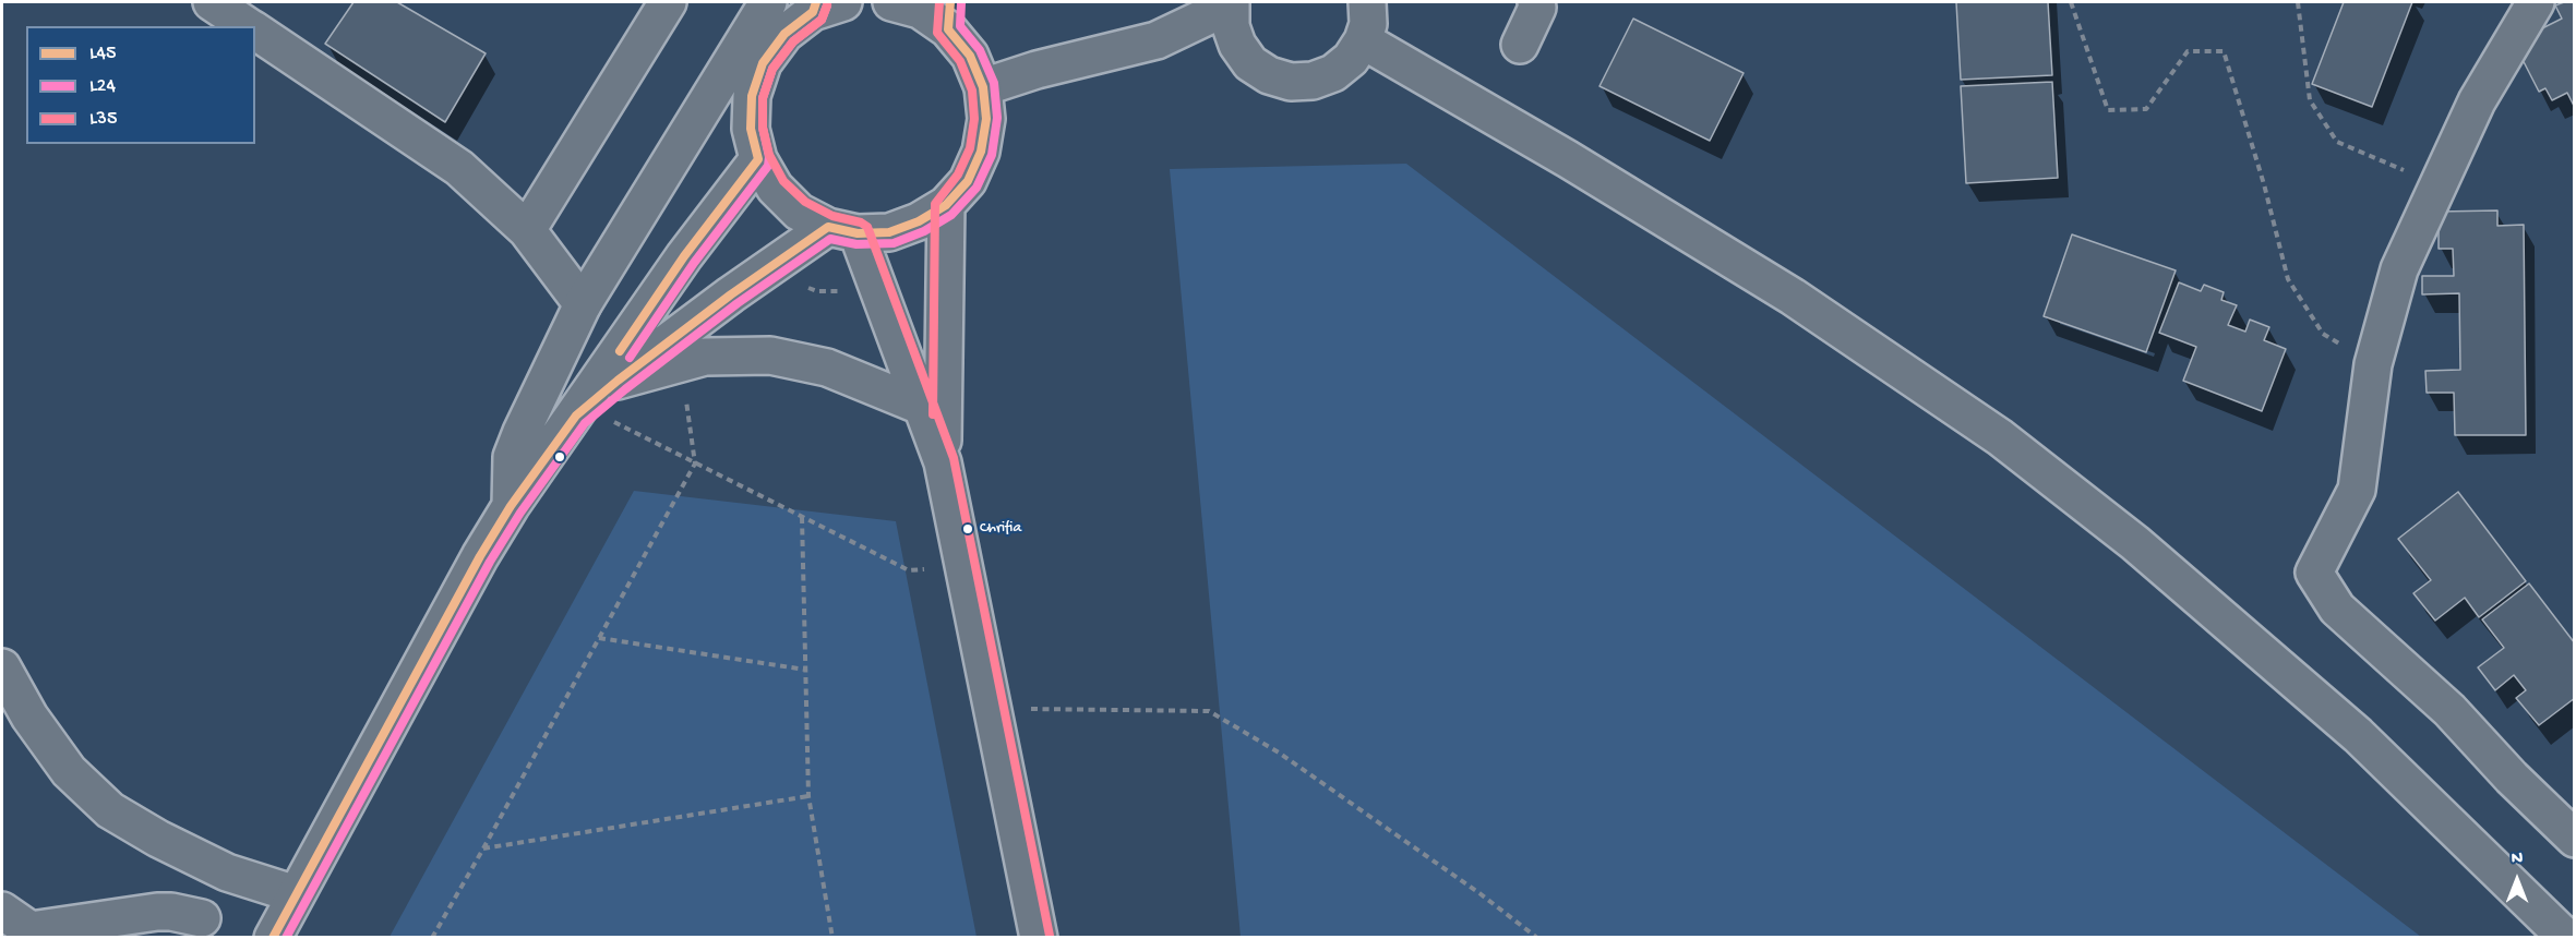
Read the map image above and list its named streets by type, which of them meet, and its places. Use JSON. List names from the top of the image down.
{
  "places": ["Chrifia"],
  "lines": ["transit line L45", "transit line L35", "transit line L24"],
  "legend": ["L45", "L24", "L35"],
  "north": "top"
}
